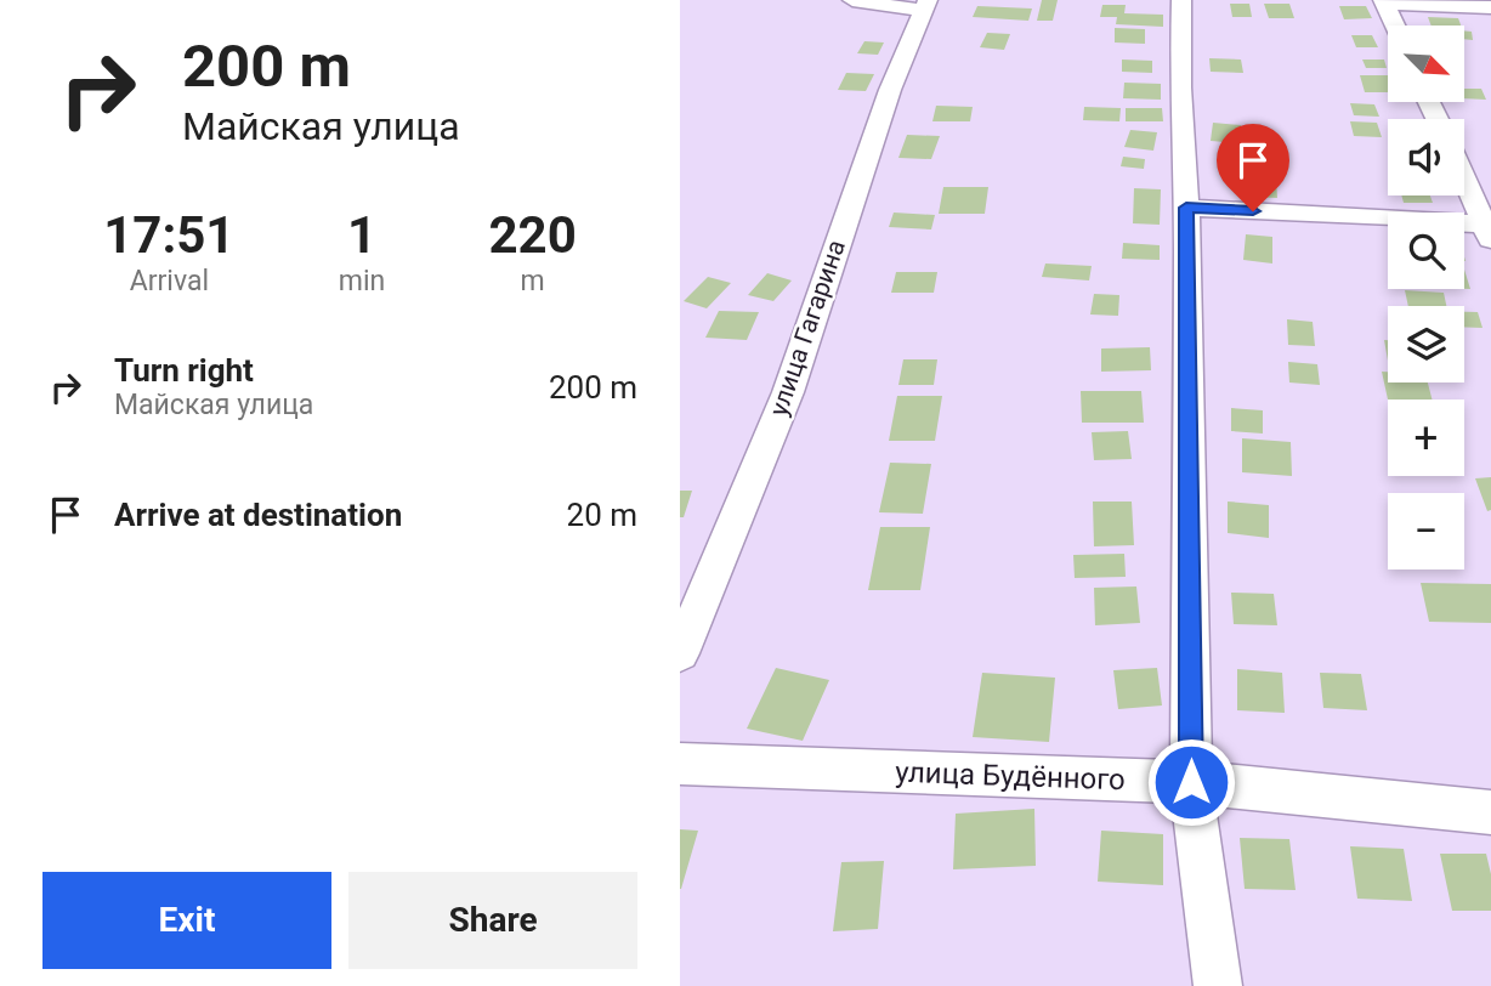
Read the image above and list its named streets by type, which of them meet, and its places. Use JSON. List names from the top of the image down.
{
  "streets": {
    "street": ["улица Гагарина", "улица Будённого"]
  },
  "north": "bottom right",
  "page": {
    "turn": ["200 m", "Майская улица"],
    "map_buttons": ["+", "−"],
    "eta": [
      "17:51",
      "Arrival",
      "1",
      "min",
      "220",
      "m"
    ],
    "list": [
      {
        "name": "Turn right",
        "note": "Майская улица",
        "value": "200 m"
      },
      {
        "name": "Arrive at destination",
        "value": "20 m"
      }
    ],
    "buttons": ["Exit", "Share"]
  }
}
